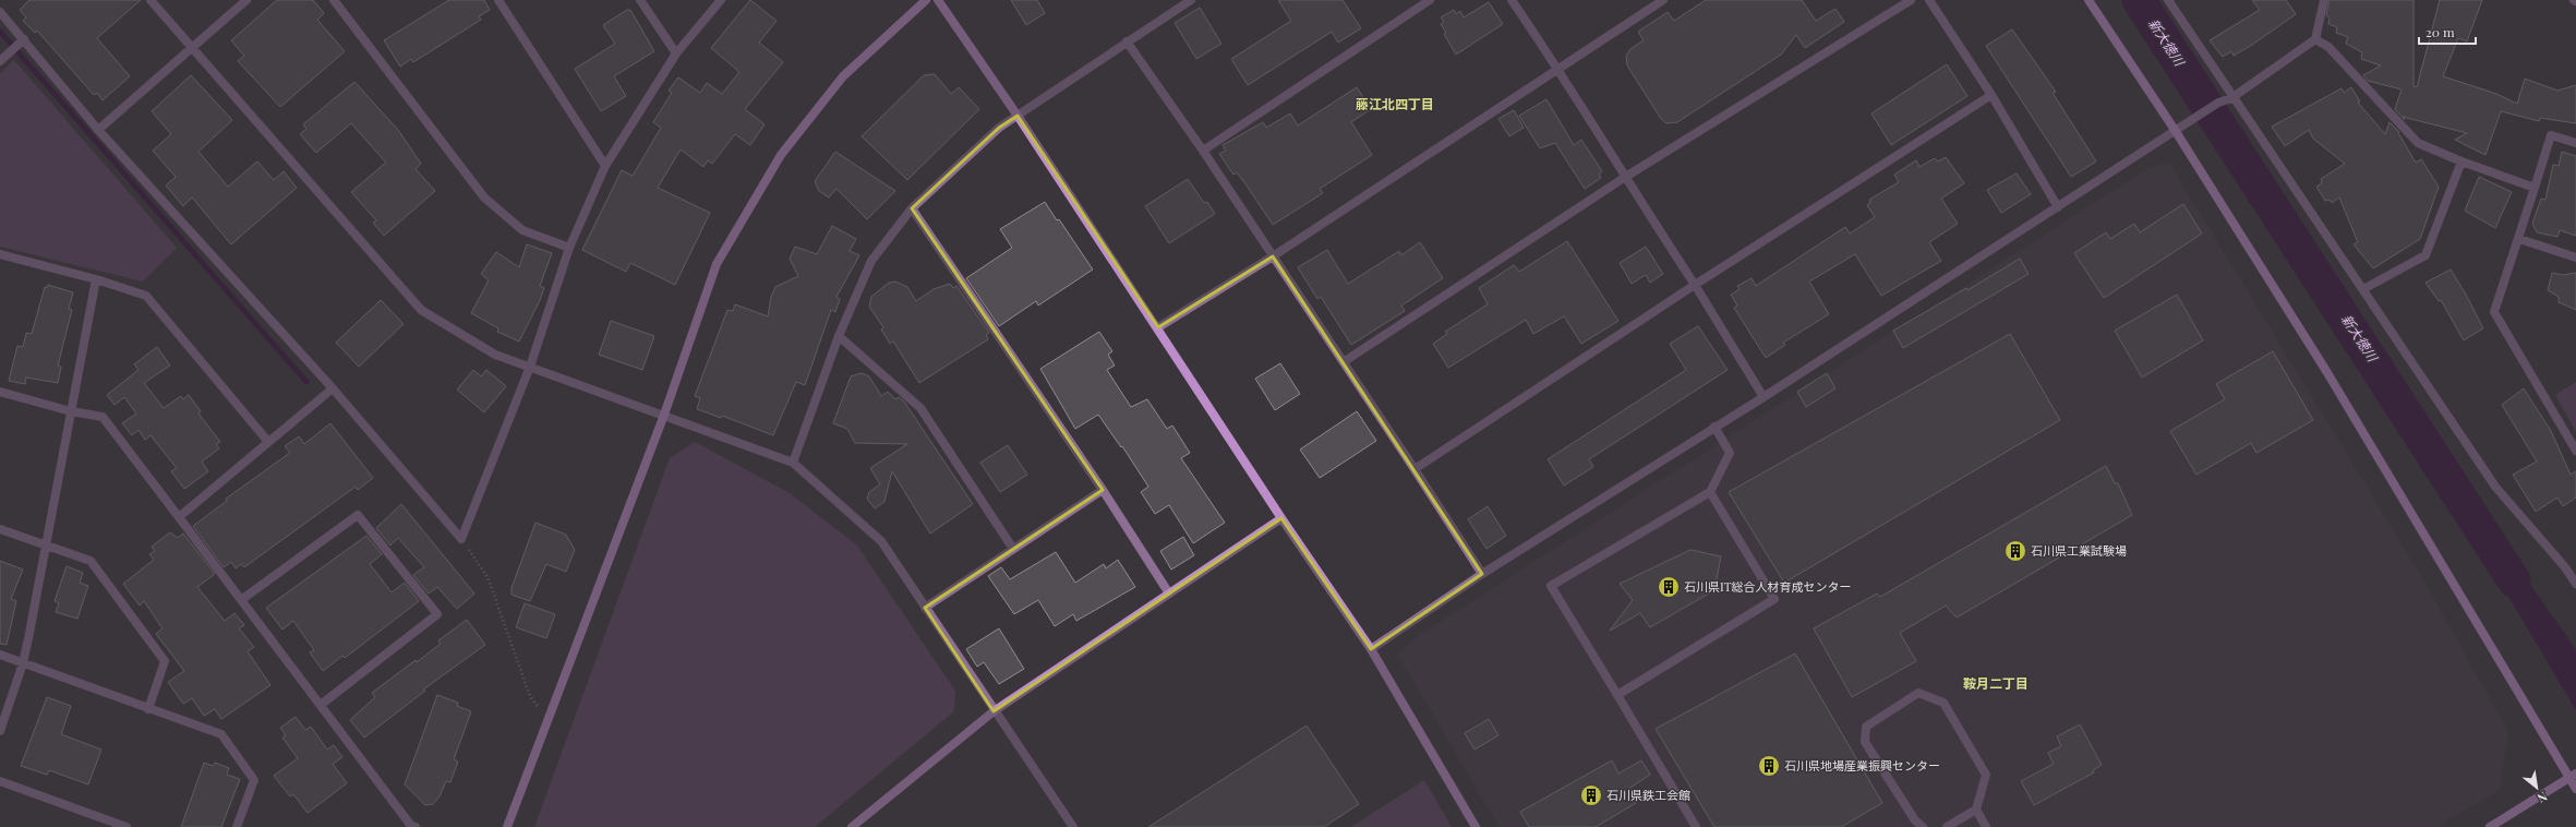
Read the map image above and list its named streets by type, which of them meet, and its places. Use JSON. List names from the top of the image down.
{
  "districts": ["藤江北四丁目", "鞍月二丁目"],
  "water": ["新大徳川"],
  "places": {
    "building": [
      "石川県工業試験場",
      "石川県IT総合人材育成センター",
      "石川県地場産業振興センター",
      "石川県鉄工会館"
    ]
  },
  "scale_bar": "20 m",
  "north": "bottom right"
}
